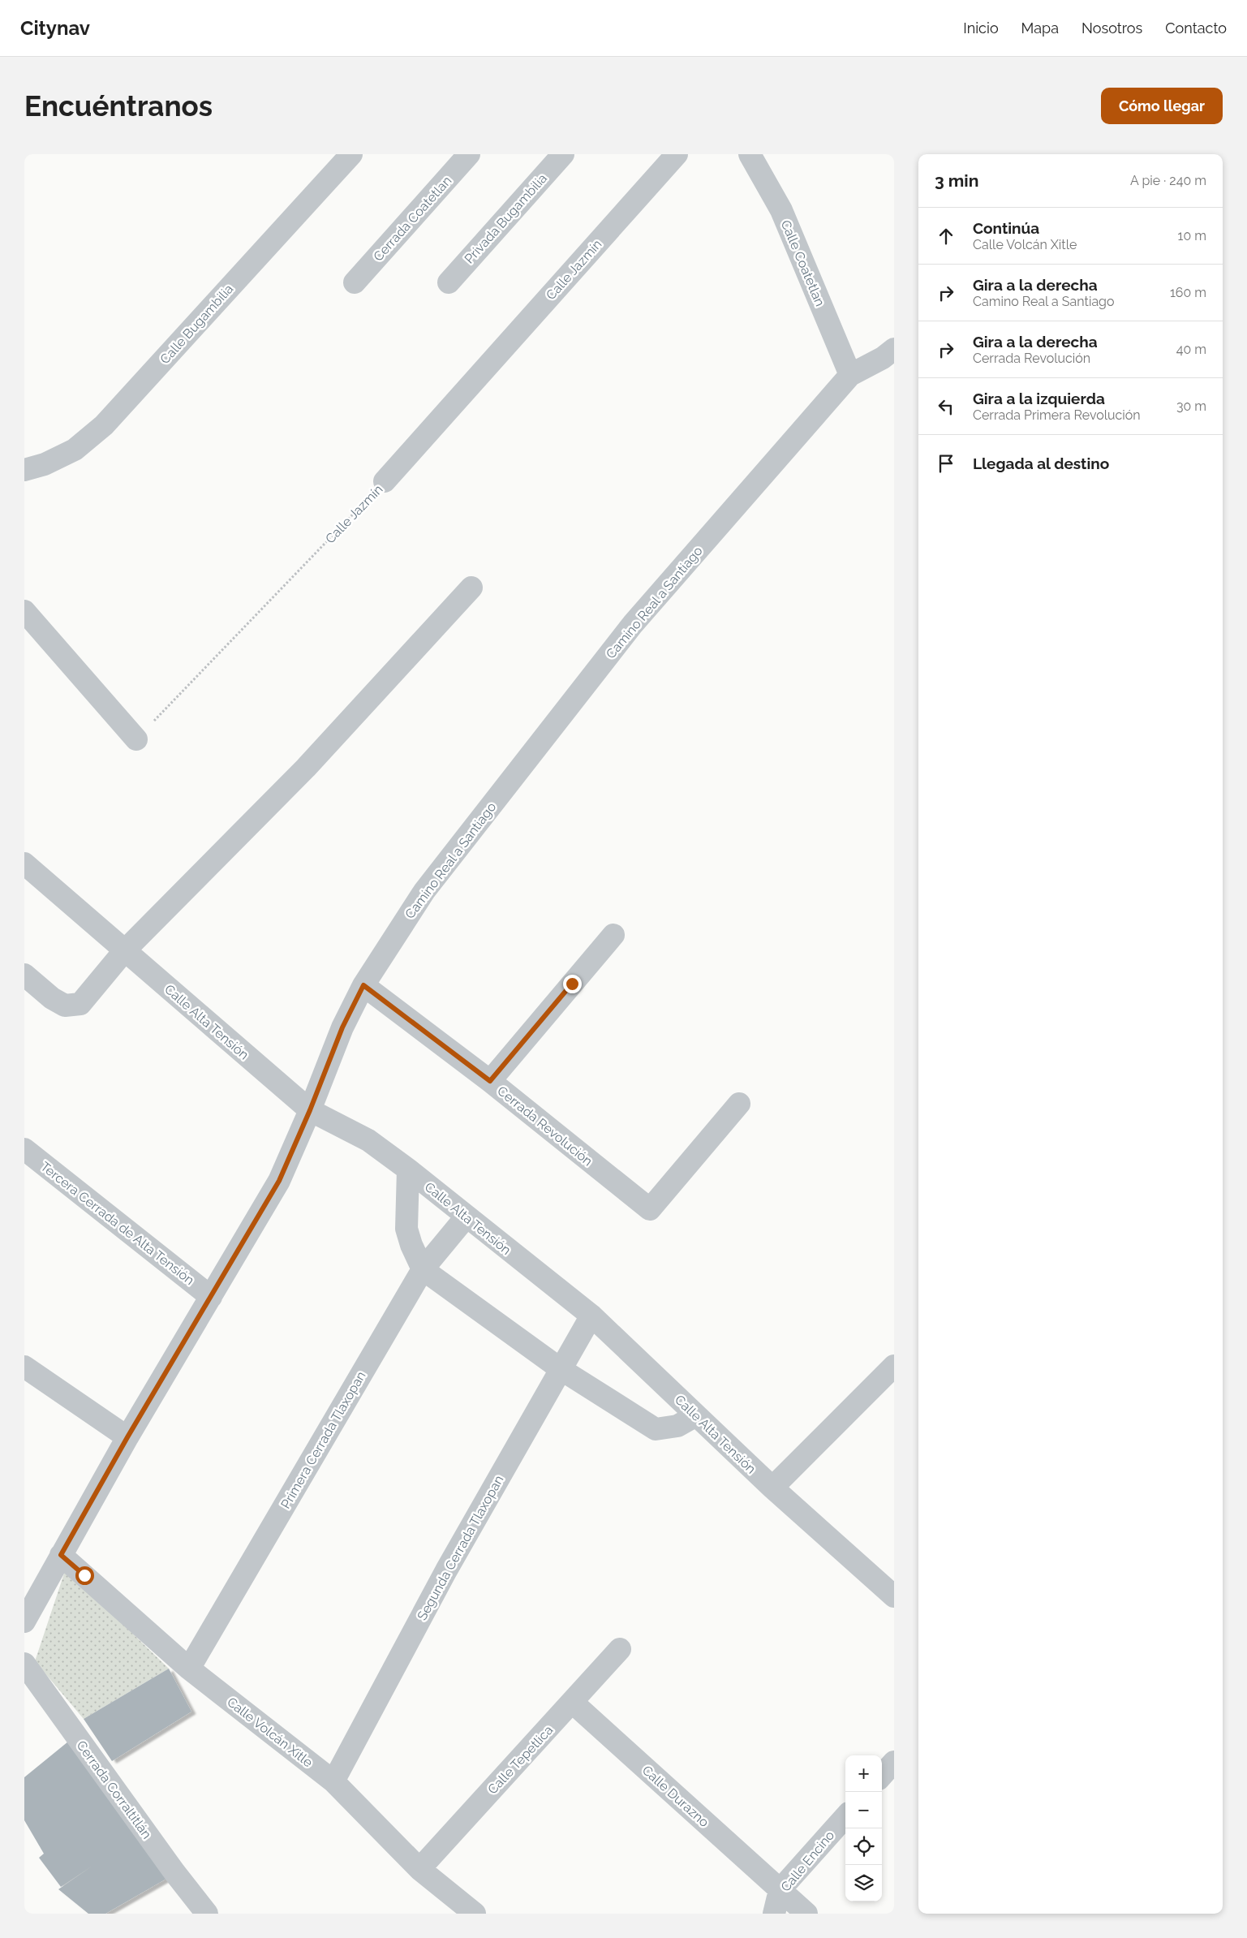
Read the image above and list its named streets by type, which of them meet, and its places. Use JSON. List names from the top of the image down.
{
  "streets": {
    "street": [
      "Cerrada Coatetlan",
      "Privada Bugambilia",
      "Calle Coatetlan",
      "Calle Jazmín",
      "Calle Bugambilia",
      "Camino Real a Santiago",
      "Calle Alta Tensión",
      "Cerrada Revolución",
      "Tercera Cerrada de Alta Tensión",
      "Primera Cerrada Tlaxopan",
      "Segunda Cerrada Tlaxopan",
      "Calle Volcán Xitle",
      "Calle Tepetlica",
      "Cerrada Corraltitlán",
      "Calle Durazno",
      "Calle Encino"
    ]
  },
  "crossings": [
    ["Calle Coatetlan", "Camino Real a Santiago"],
    ["Camino Real a Santiago", "Calle Alta Tensión"],
    ["Camino Real a Santiago", "Cerrada Revolución"],
    ["Camino Real a Santiago", "Tercera Cerrada de Alta Tensión"],
    ["Camino Real a Santiago", "Calle Volcán Xitle"],
    ["Calle Alta Tensión", "Primera Cerrada Tlaxopan"],
    ["Calle Alta Tensión", "Segunda Cerrada Tlaxopan"],
    ["Primera Cerrada Tlaxopan", "Calle Volcán Xitle"],
    ["Segunda Cerrada Tlaxopan", "Calle Volcán Xitle"],
    ["Calle Volcán Xitle", "Calle Tepetlica"],
    ["Calle Tepetlica", "Calle Durazno"],
    ["Calle Durazno", "Calle Encino"]
  ],
  "page": {
    "header": "Citynav",
    "nav": [
      "Inicio",
      "Mapa",
      "Nosotros",
      "Contacto"
    ],
    "buttons": "Cómo llegar",
    "title": "Encuéntranos",
    "heading": ["3 min", "A pie · 240 m"],
    "list": [
      ["Continúa", "Calle Volcán Xitle", "10 m"],
      ["Gira a la derecha", "Camino Real a Santiago", "160 m"],
      ["Gira a la derecha", "Cerrada Revolución", "40 m"],
      ["Gira a la izquierda", "Cerrada Primera Revolución", "30 m"],
      "Llegada al destino"
    ],
    "map_buttons": ["+", "−"]
  }
}
